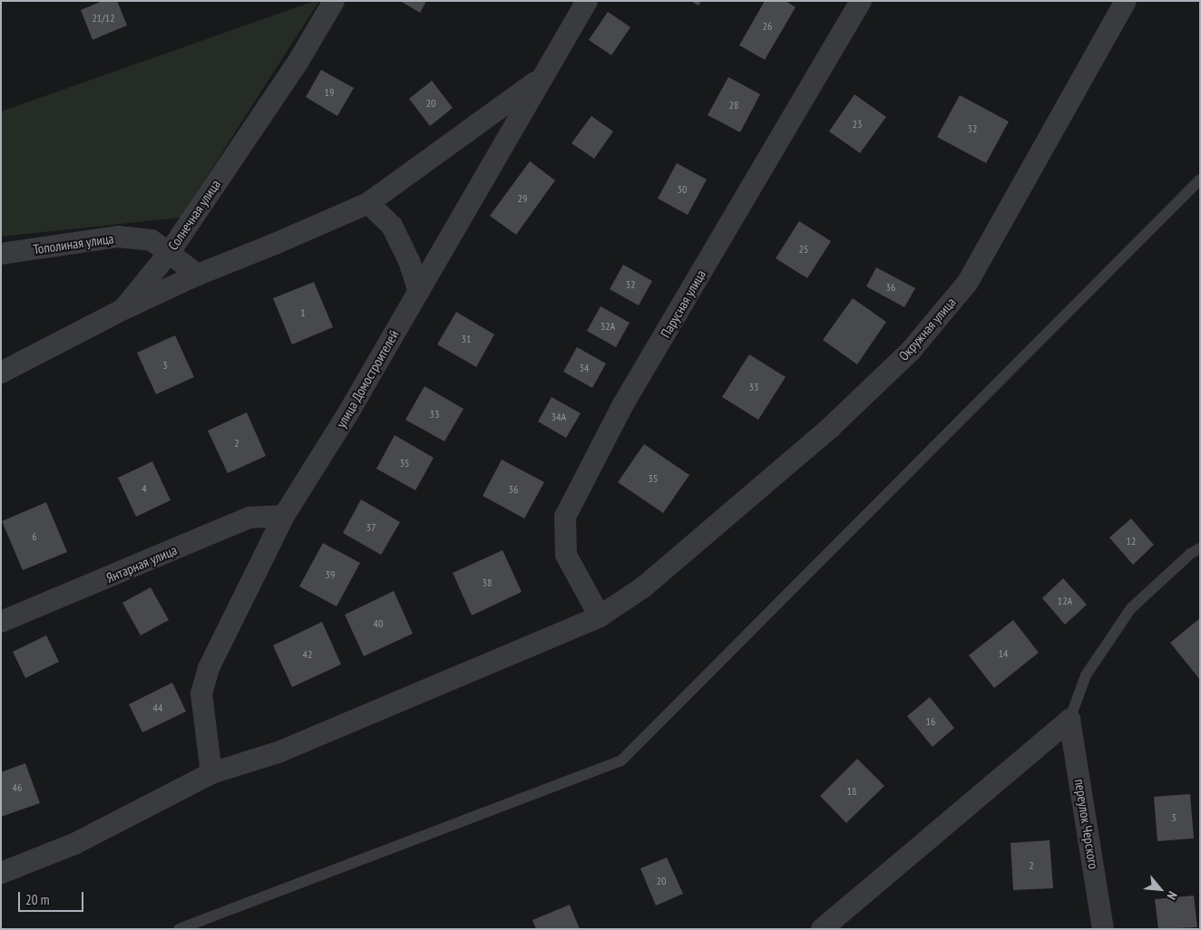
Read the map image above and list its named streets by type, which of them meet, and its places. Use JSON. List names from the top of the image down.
{
  "streets": {
    "street": [
      "Солнечная улица",
      "Тополиная улица",
      "Парусная улица",
      "Окружная улица",
      "улица Домостроителей",
      "Янтарная улица",
      "переулок Черского"
    ]
  },
  "crossings": [
    ["Солнечная улица", "Тополиная улица"],
    ["Парусная улица", "Окружная улица"],
    ["Окружная улица", "улица Домостроителей"],
    ["улица Домостроителей", "Янтарная улица"]
  ],
  "house_numbers": [
    "21/12",
    "26",
    "19",
    "20",
    "28",
    "23",
    "32",
    "30",
    "29",
    "25",
    "32",
    "36",
    "1",
    "32А",
    "31",
    "3",
    "34",
    "33",
    "33",
    "34А",
    "2",
    "35",
    "35",
    "4",
    "36",
    "37",
    "6",
    "12",
    "39",
    "38",
    "12А",
    "40",
    "14",
    "42",
    "44",
    "16",
    "46",
    "18",
    "3",
    "2",
    "20"
  ],
  "scale_bar": "20 m",
  "north": "bottom right"
}
